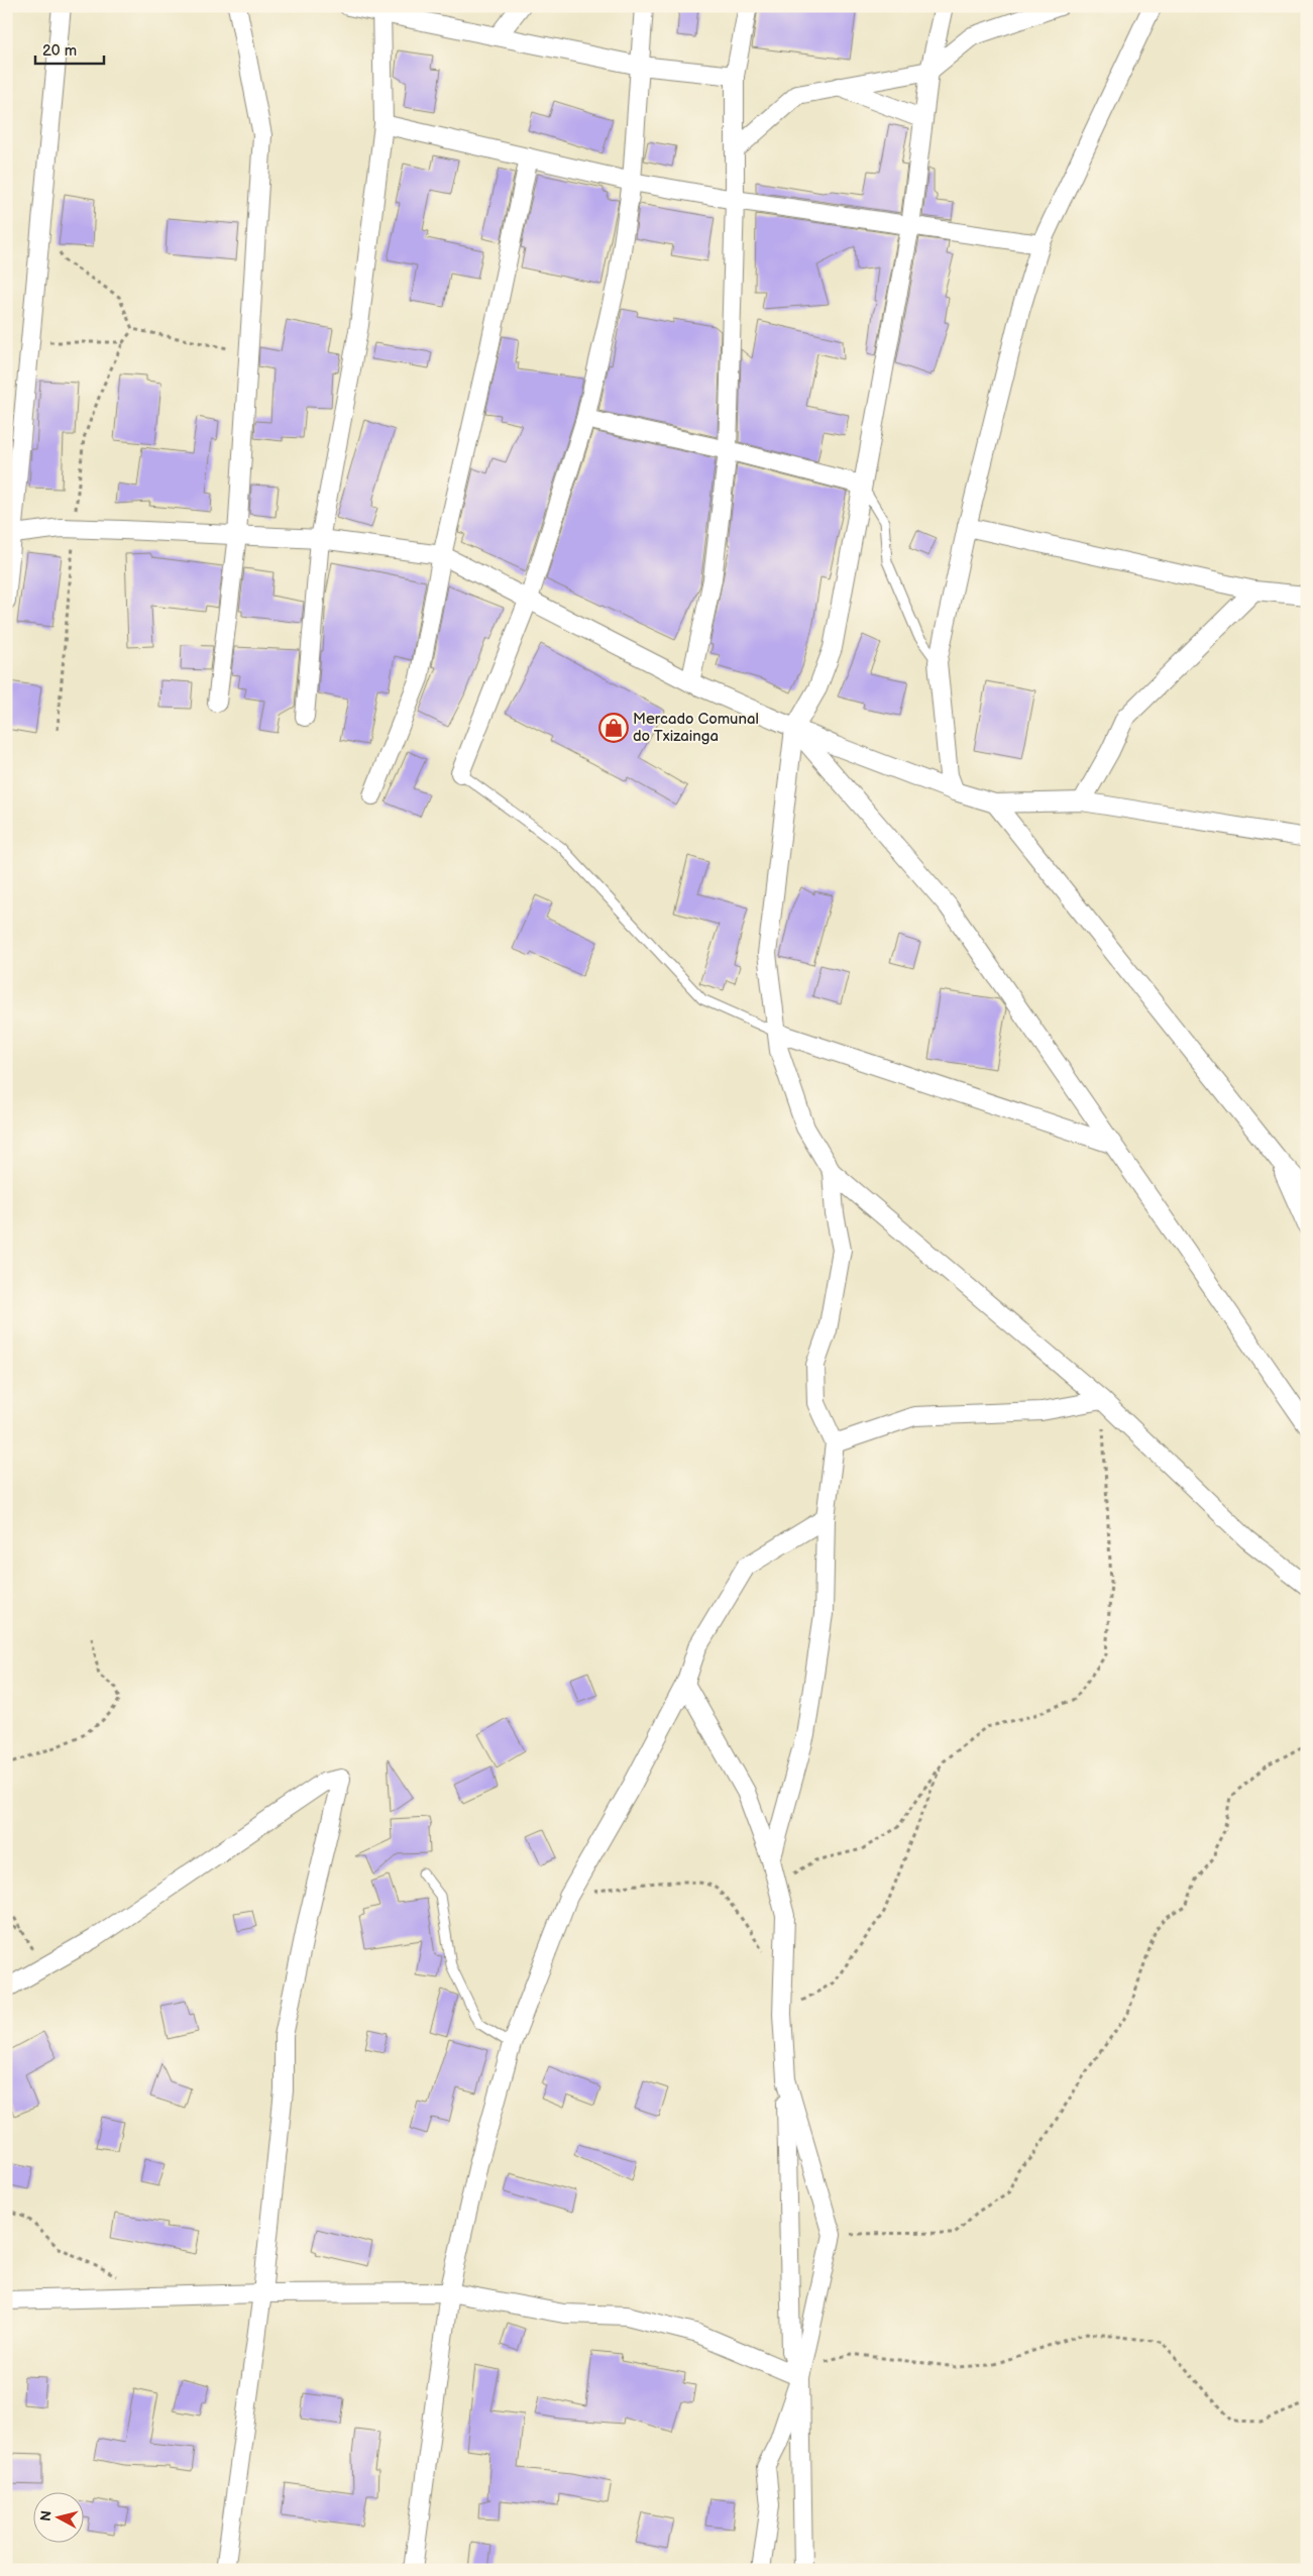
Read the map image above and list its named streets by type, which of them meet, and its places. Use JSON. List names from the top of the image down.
{
  "places": {
    "shop": ["Mercado Comunal do Txizainga"]
  },
  "scale_bar": "20 m",
  "north": "left"
}
